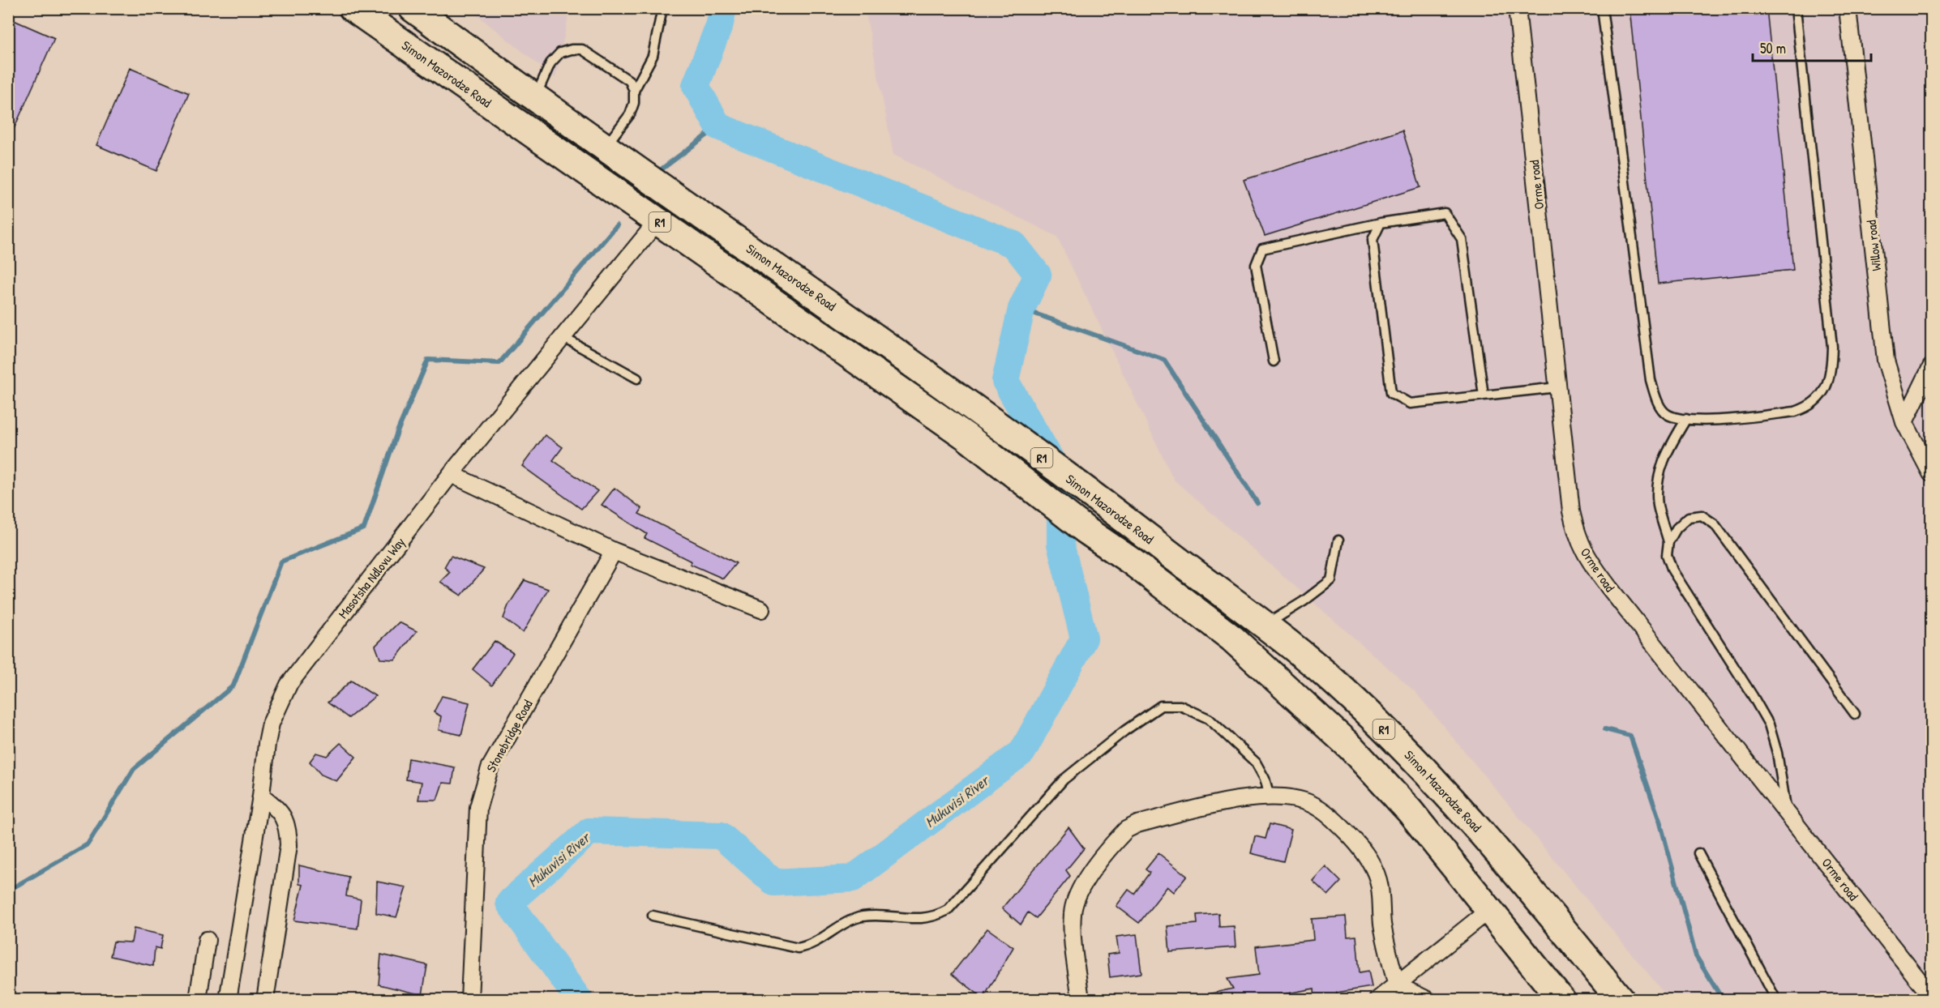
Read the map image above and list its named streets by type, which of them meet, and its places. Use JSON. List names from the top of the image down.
{
  "streets": {
    "highway": ["Simon Mazorodze Road", "R1"],
    "street": [
      "Orme road",
      "Willow road",
      "Masotsha Ndlovu Way",
      "Stonebridge Road"
    ]
  },
  "crossings": [
    ["Simon Mazorodze Road", "R1"],
    ["Simon Mazorodze Road", "Masotsha Ndlovu Way"]
  ],
  "water": ["Mukuvisi River"],
  "scale_bar": "50 m"
}
